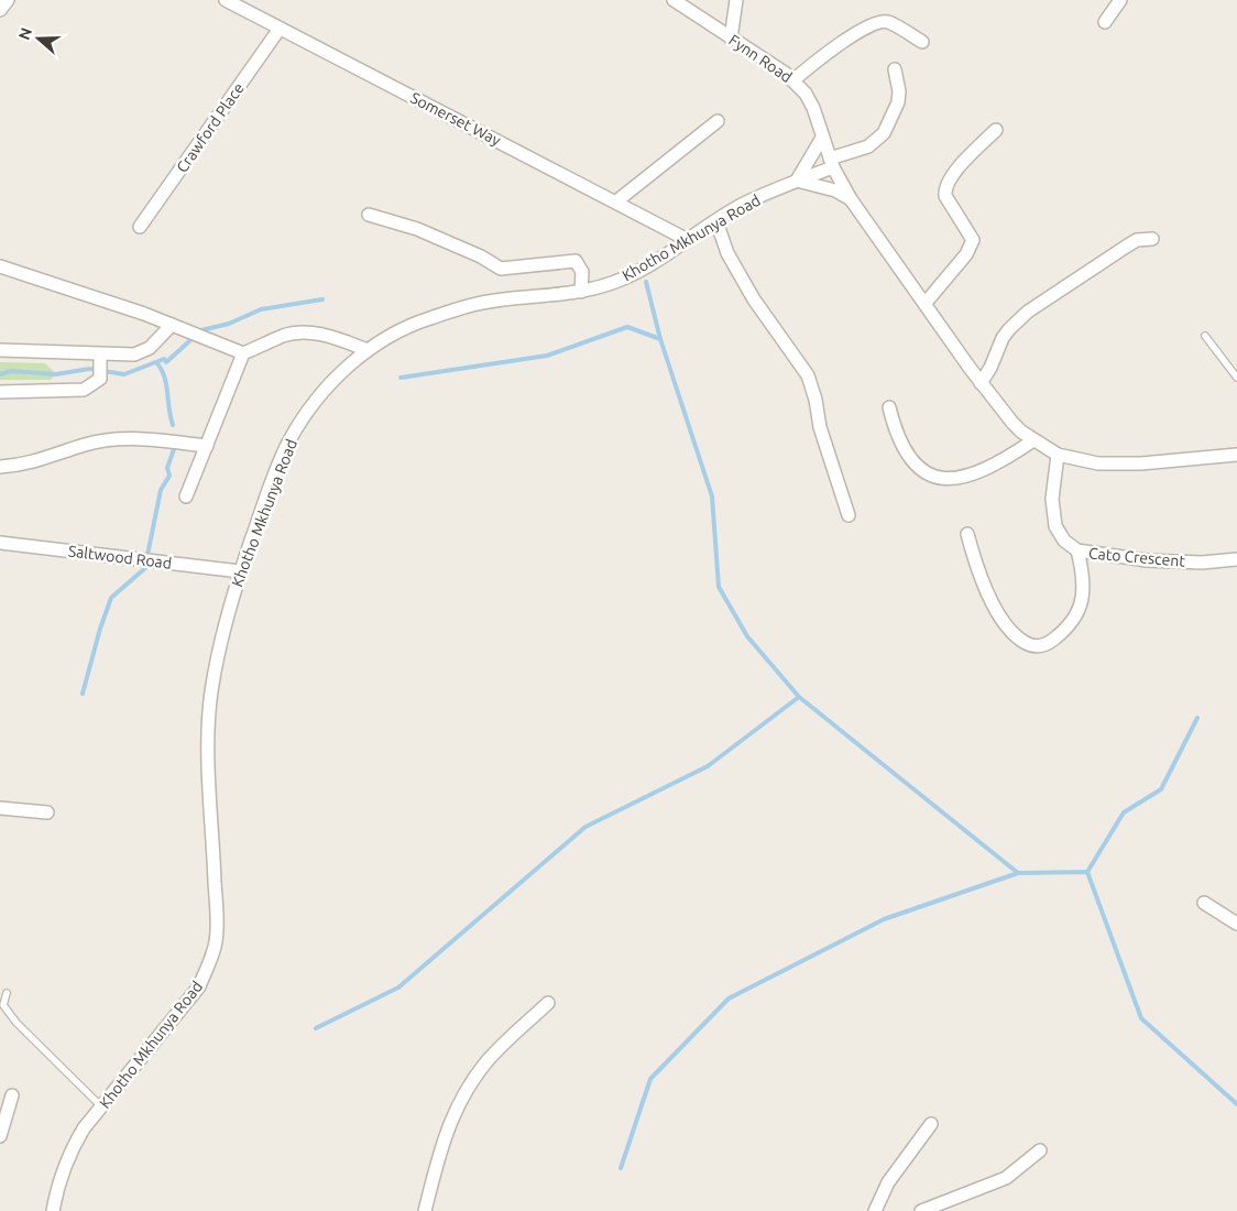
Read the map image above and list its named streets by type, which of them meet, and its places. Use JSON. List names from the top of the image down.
{
  "streets": {
    "street": [
      "Fynn Road",
      "Somerset Way",
      "Crawford Place",
      "Khotho Mkhunya Road",
      "Saltwood Road",
      "Cato Crescent"
    ]
  },
  "crossings": [
    ["Fynn Road", "Khotho Mkhunya Road"],
    ["Somerset Way", "Crawford Place"],
    ["Somerset Way", "Khotho Mkhunya Road"],
    ["Khotho Mkhunya Road", "Saltwood Road"]
  ],
  "north": "left"
}
